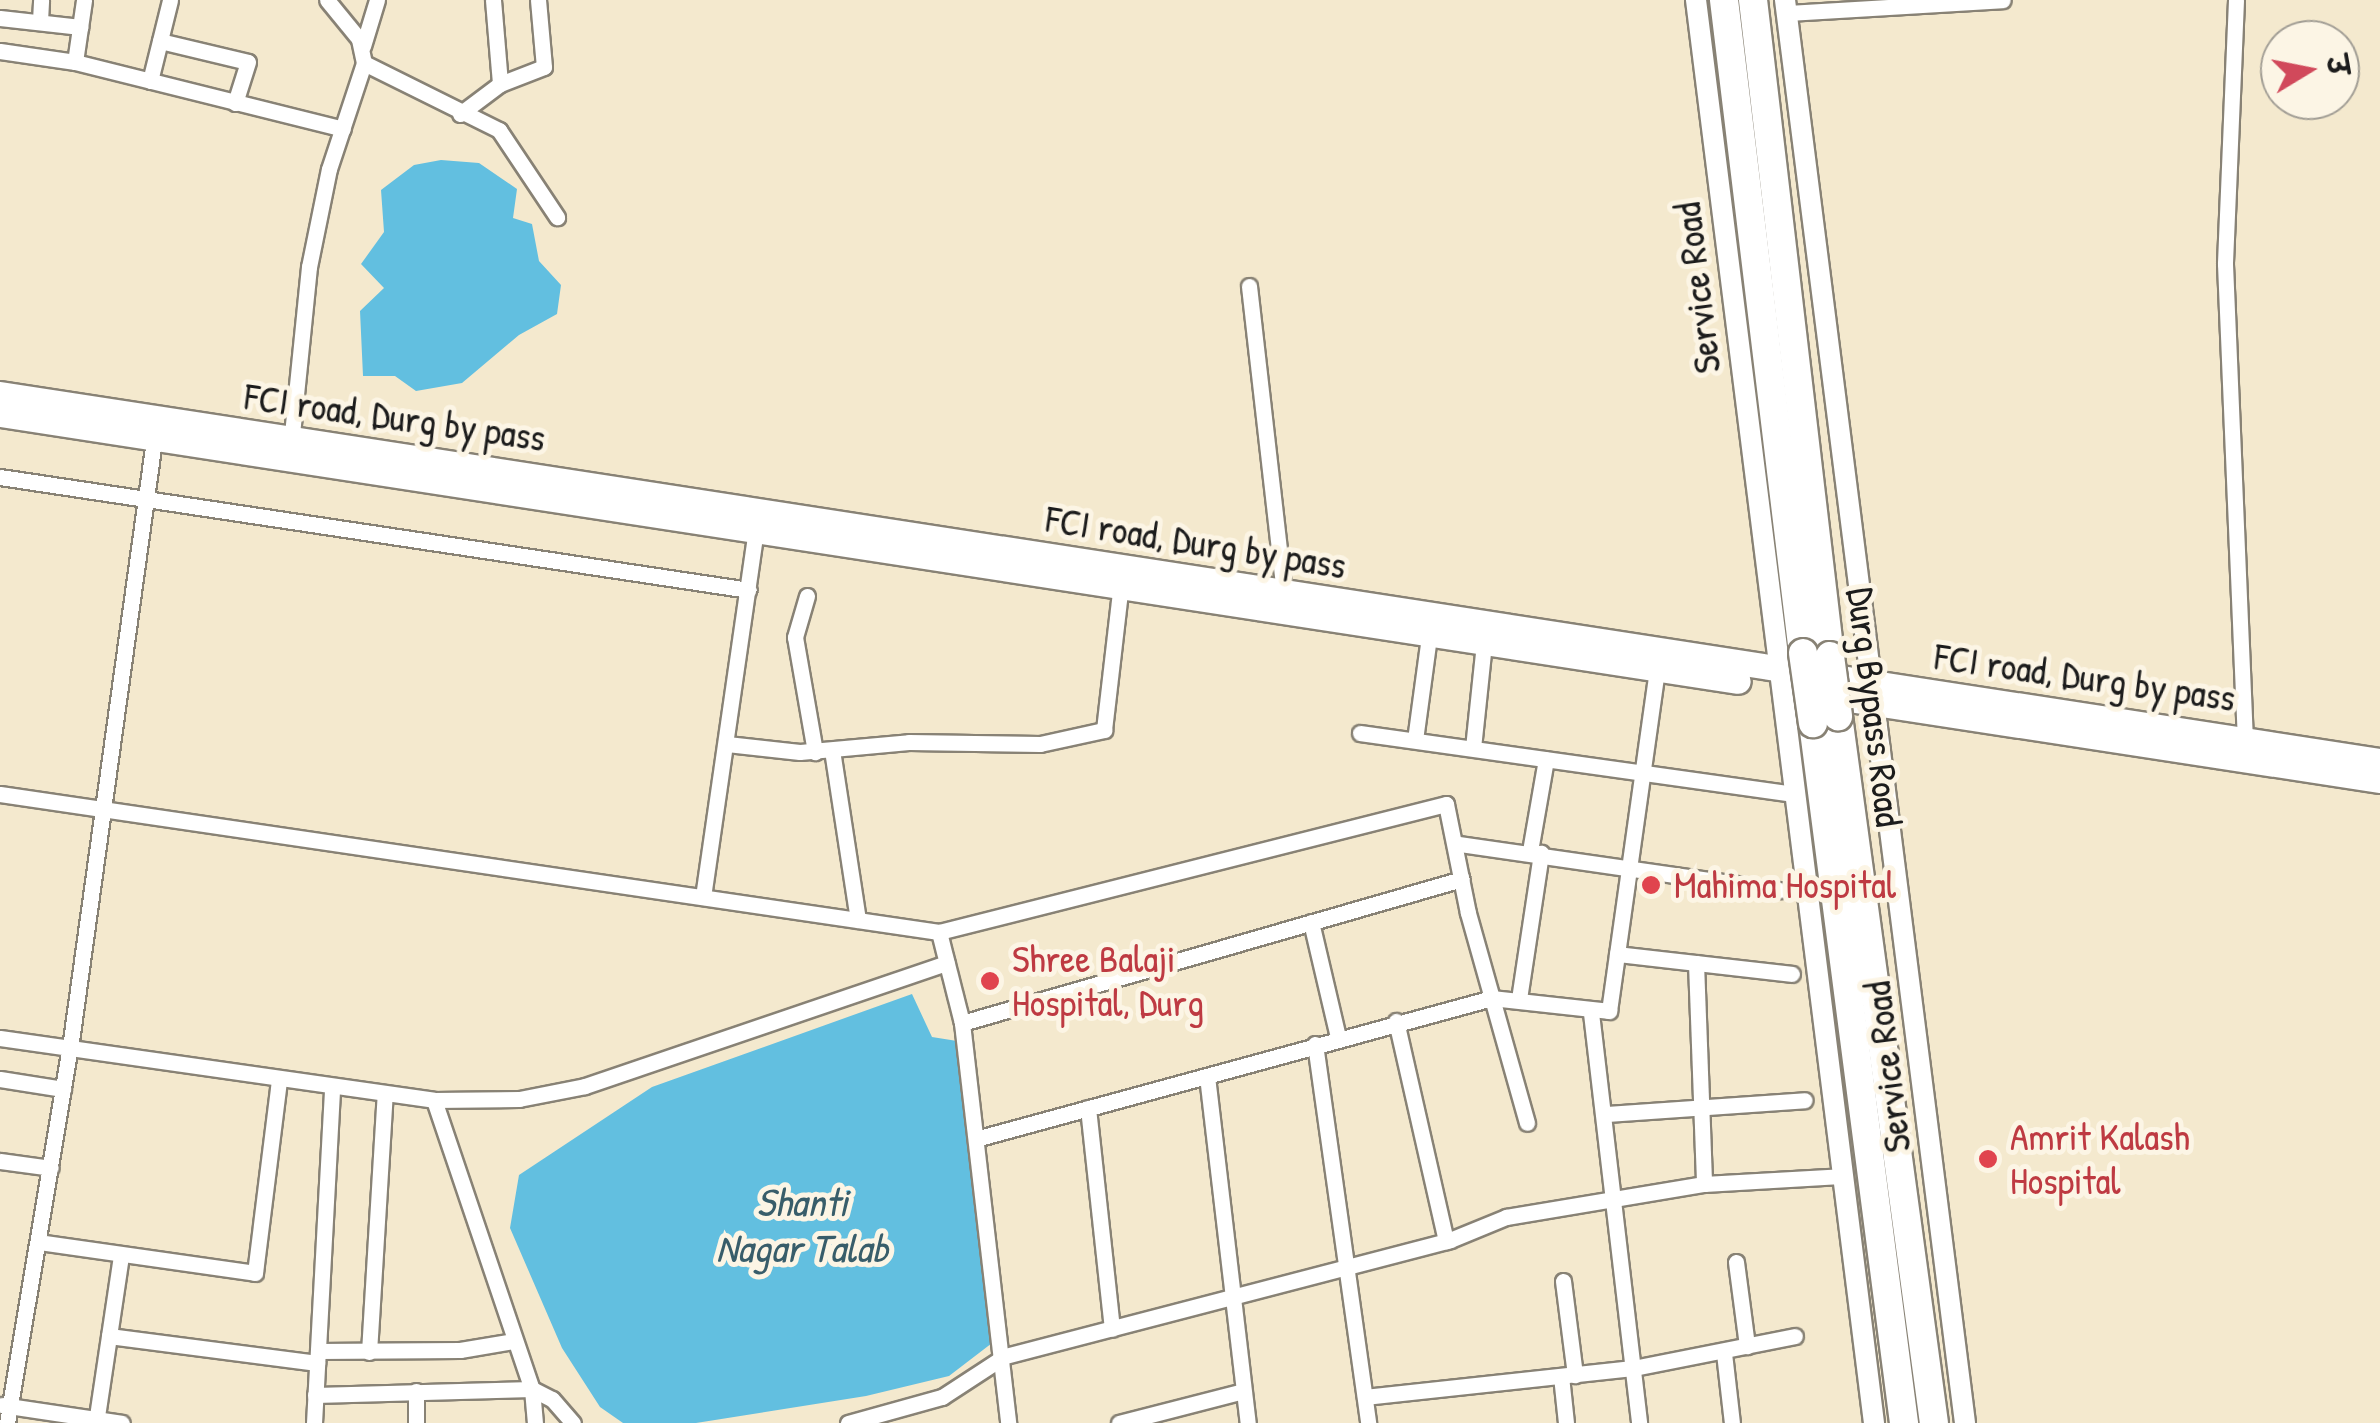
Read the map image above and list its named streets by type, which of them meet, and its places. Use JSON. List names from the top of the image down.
{
  "streets": {
    "highway": ["Durg Bypass Road"],
    "main road": ["FCI road, Durg by pass"],
    "street": ["Service Road"]
  },
  "crossings": [
    ["Service Road", "FCI road, Durg by pass"]
  ],
  "water": ["Shanti Nagar Talab"],
  "places": ["Mahima Hospital", "Shree Balaji Hospital, Durg", "Amrit Kalash Hospital"],
  "north": "right"
}
